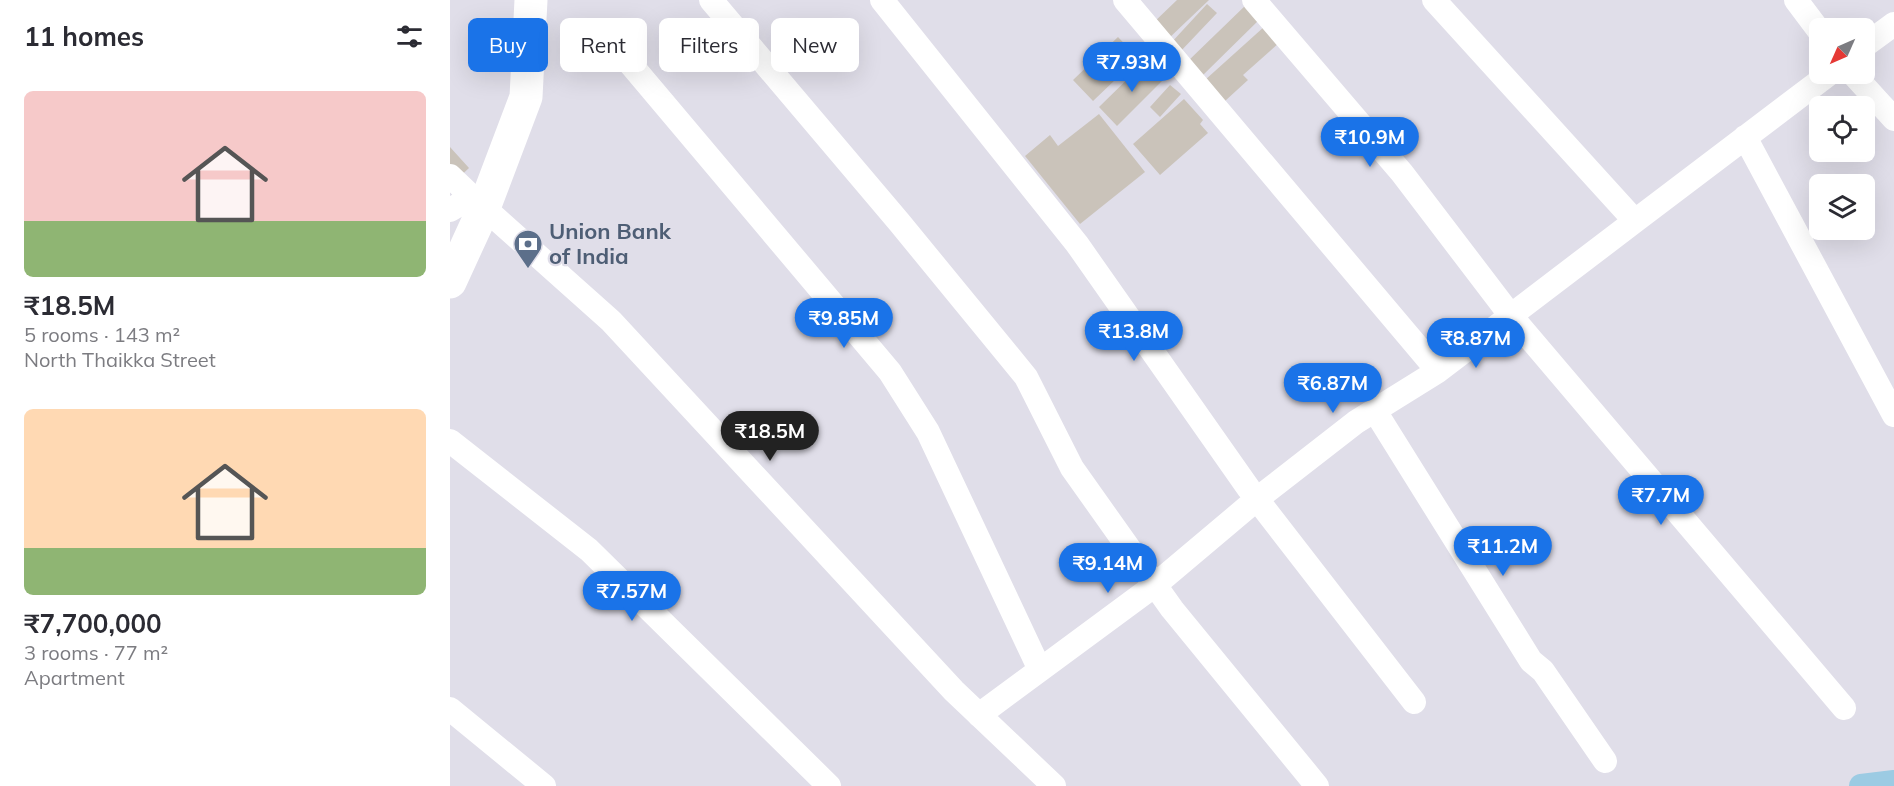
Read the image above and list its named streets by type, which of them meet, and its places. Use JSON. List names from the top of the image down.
{
  "places": {
    "bank": ["Union Bank of India"]
  },
  "north": "bottom left",
  "page": {
    "heading": "11 homes",
    "chip": [
      "Buy",
      "Rent",
      "Filters",
      "New"
    ],
    "price": [
      "₹7.93M",
      "₹10.9M",
      "₹9.85M",
      "₹13.8M",
      "₹8.87M",
      "₹6.87M",
      "₹18.5M",
      "₹7.7M",
      "₹11.2M",
      "₹9.14M",
      "₹7.57M"
    ],
    "list": [
      {
        "name": "₹18.5M",
        "note": "5 rooms · 143 m² · North Thaikka Street"
      },
      {
        "name": "₹7,700,000",
        "note": "3 rooms · 77 m² · Apartment"
      }
    ]
  }
}
